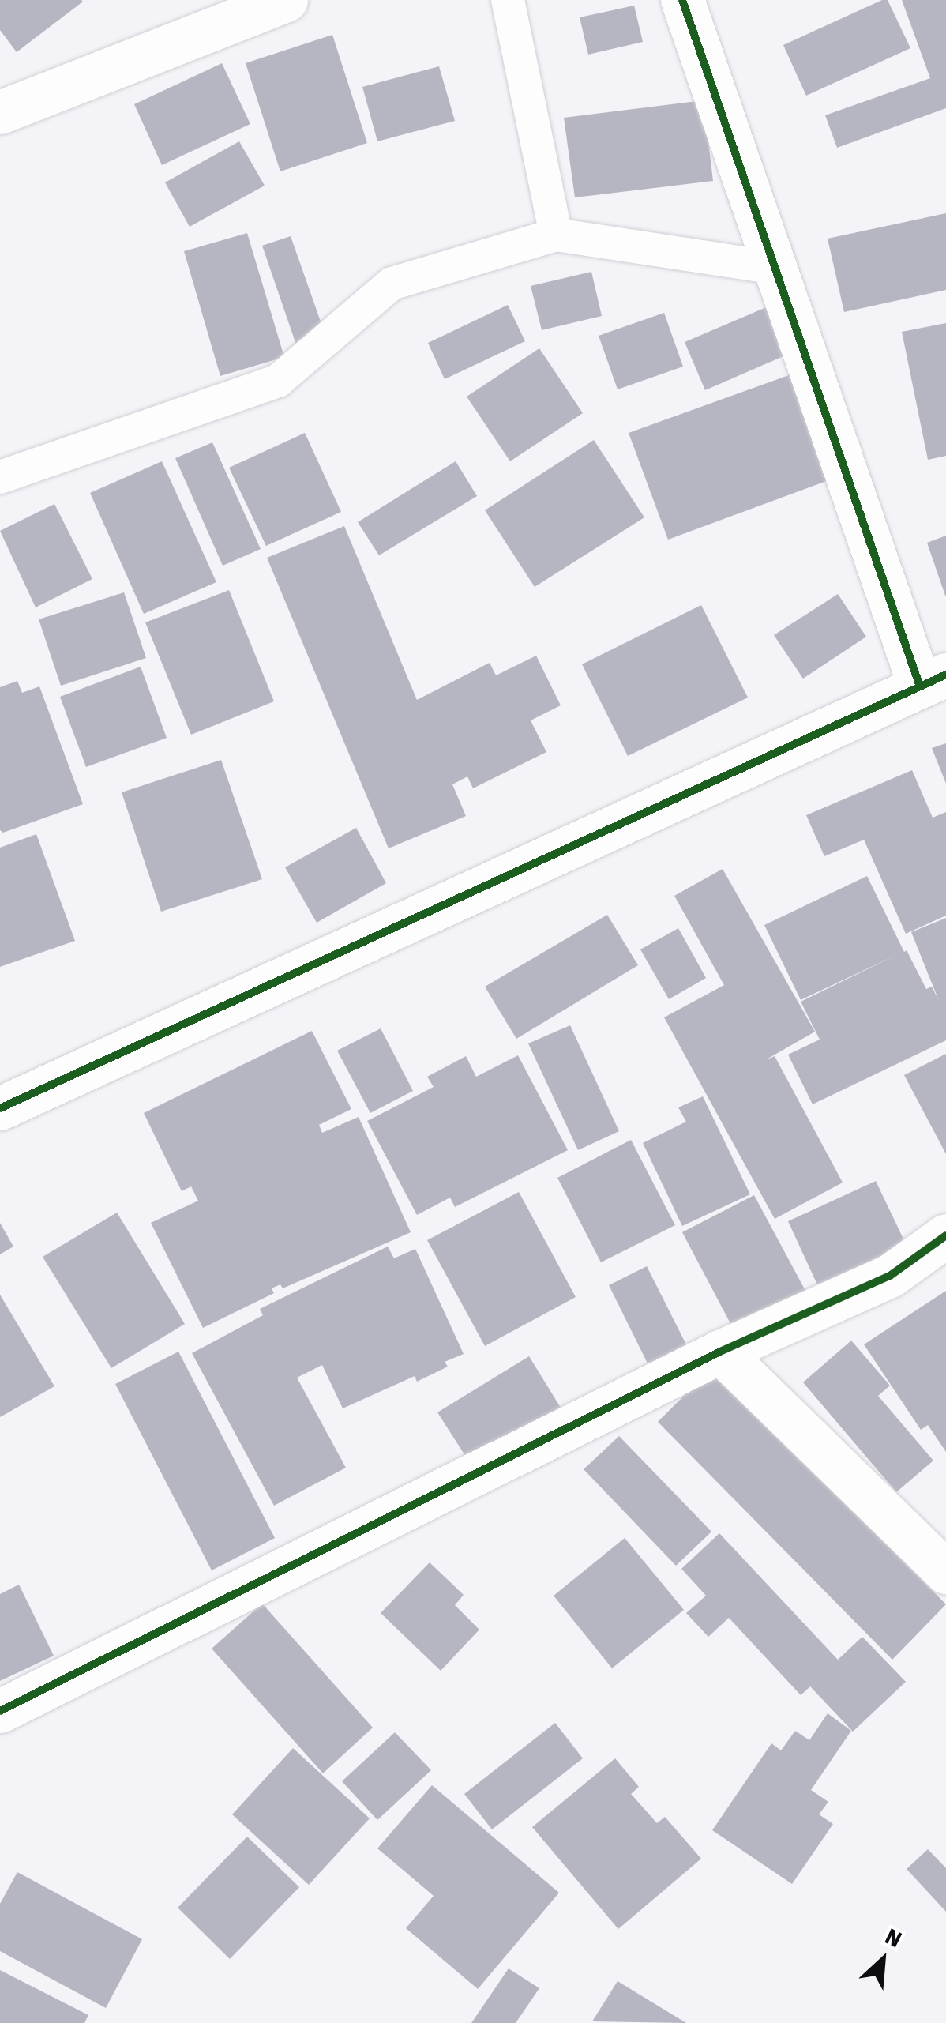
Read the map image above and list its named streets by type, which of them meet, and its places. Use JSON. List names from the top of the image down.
{
  "north": "top right"
}
